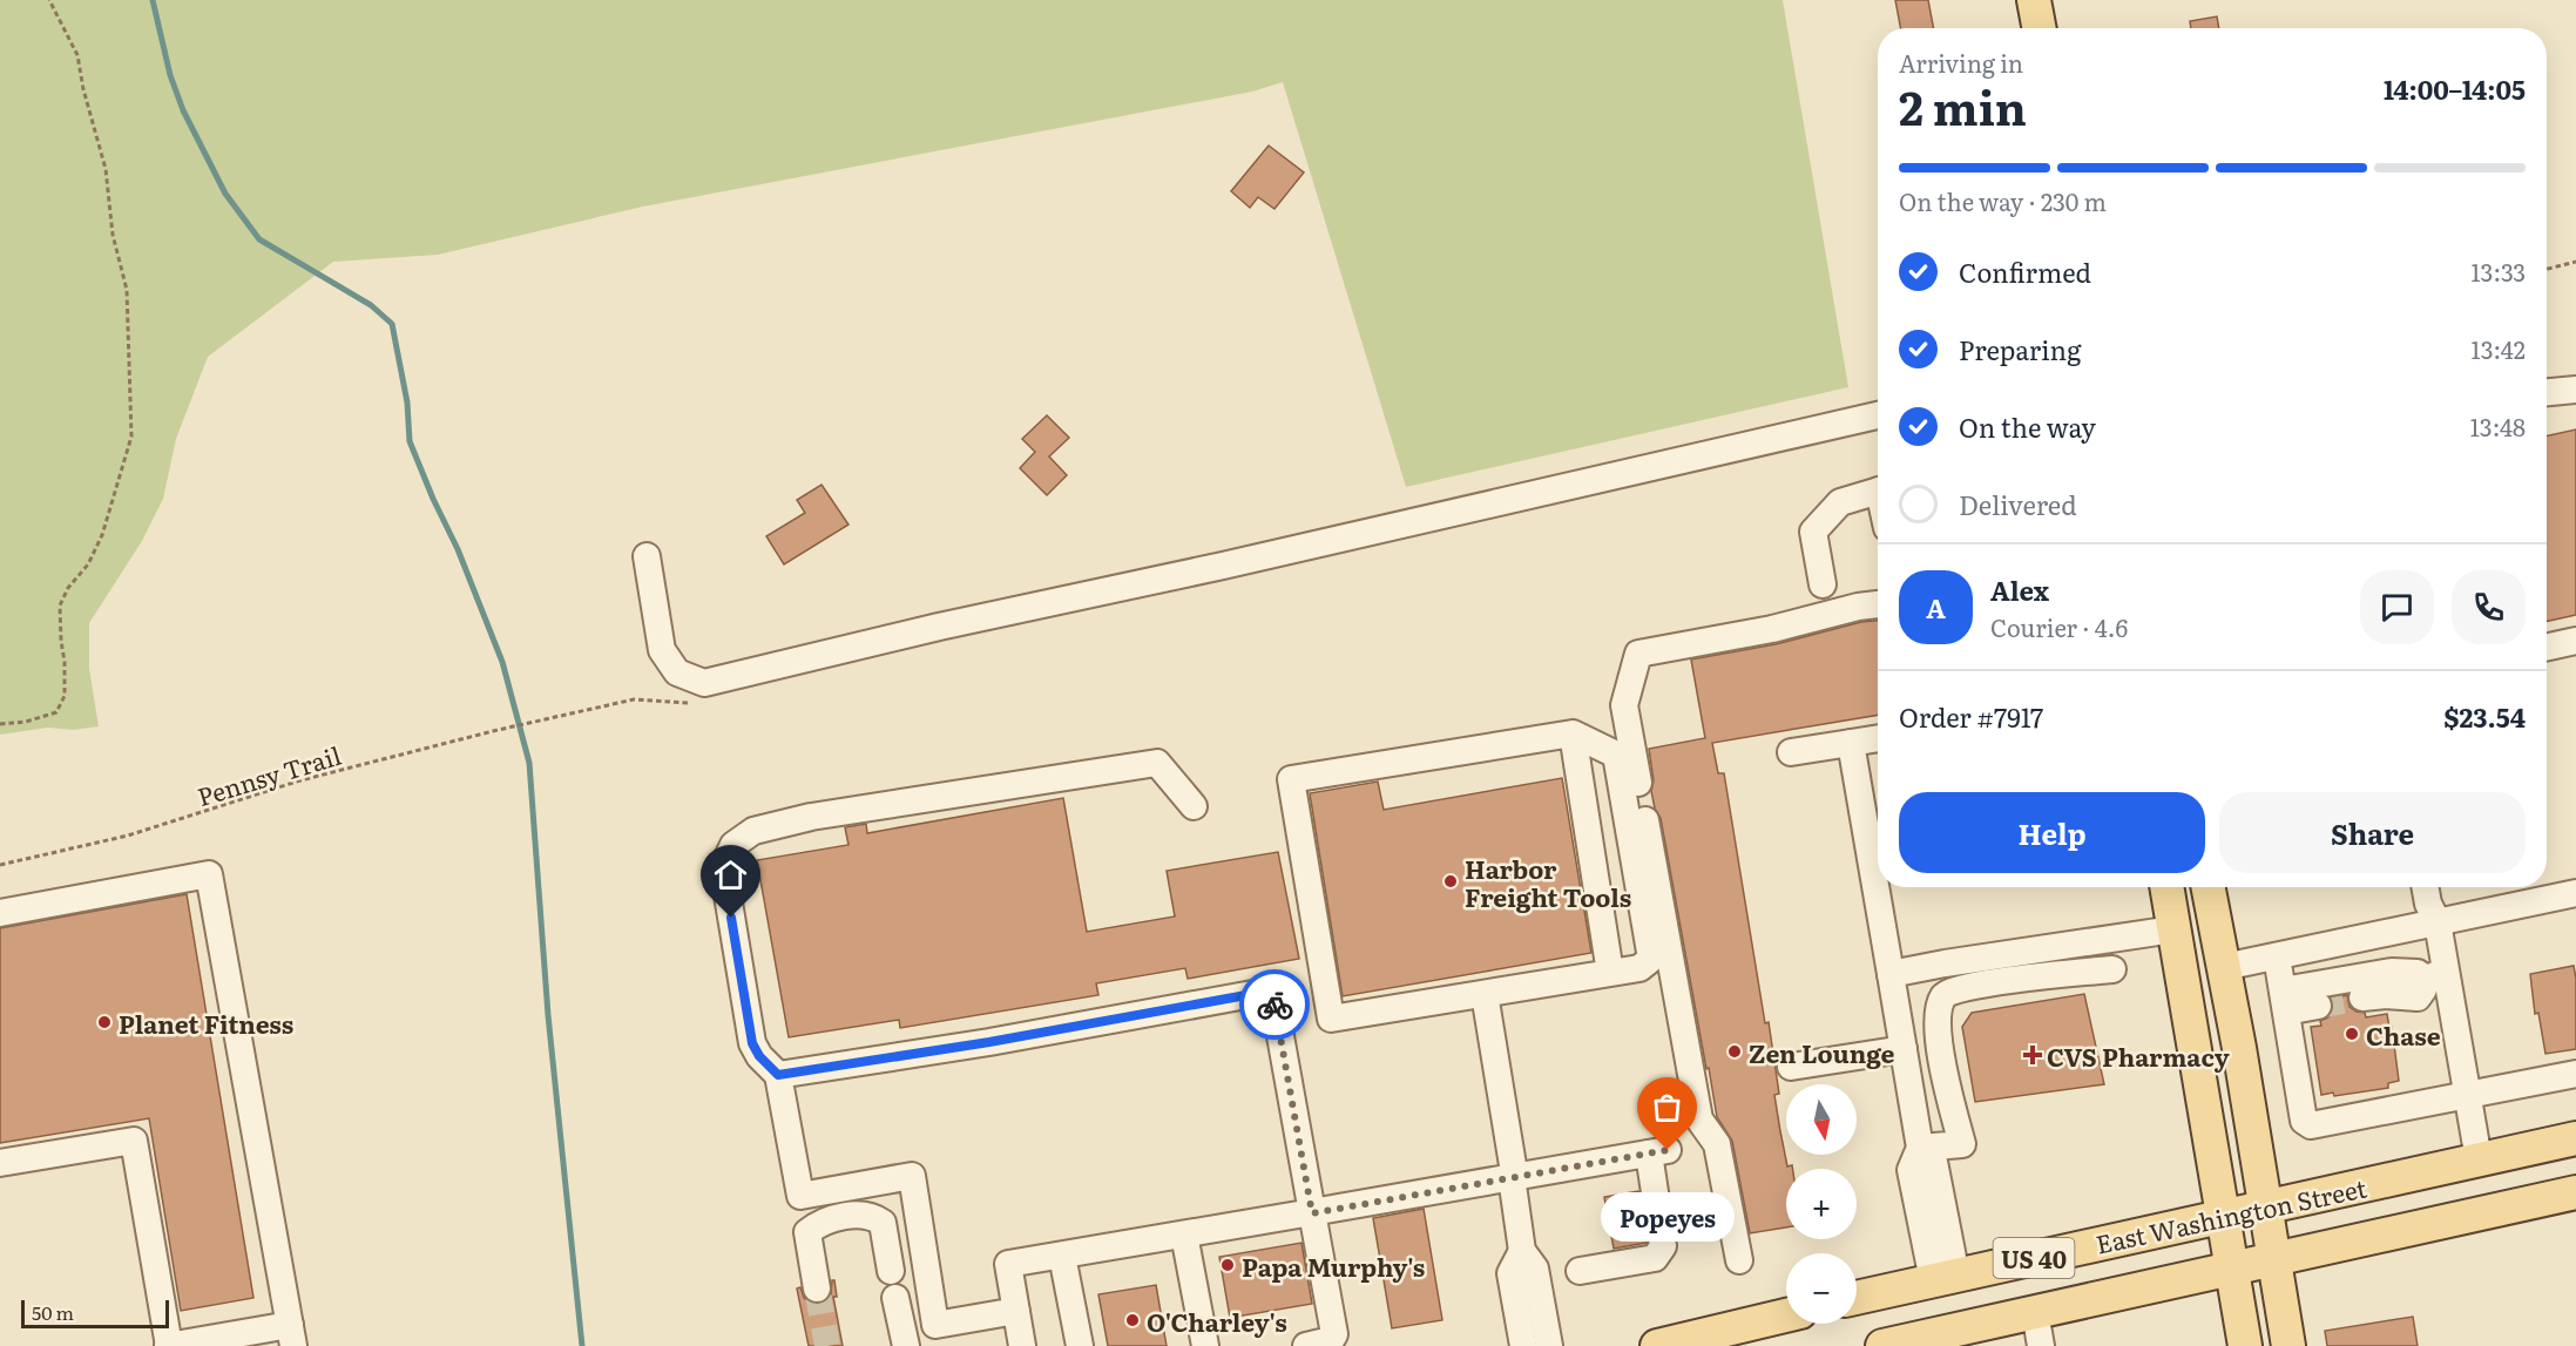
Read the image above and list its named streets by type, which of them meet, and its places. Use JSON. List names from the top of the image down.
{
  "streets": {
    "main road": ["East Washington Street", "US 40"],
    "path": ["Pennsy Trail"]
  },
  "places": {
    "other": [
      "Harbor Freight Tools",
      "Planet Fitness",
      "Chase",
      "Zen Lounge",
      "Popeyes",
      "Papa Murphy's",
      "O'Charley's"
    ],
    "health": ["CVS Pharmacy"]
  },
  "scale_bar": "50 m",
  "north": "bottom",
  "page": {
    "heading": ["2 min", "Arriving in", "14:00–14:05"],
    "panel": [
      "Alex",
      "Courier · 4.6",
      "Order #7917",
      "$23.54"
    ],
    "bar": "On the way · 230 m",
    "list": [
      ["Confirmed", "13:33"],
      ["Preparing", "13:42"],
      ["On the way", "13:48"],
      "Delivered"
    ],
    "round": "A",
    "buttons": ["Help", "Share"],
    "map_buttons": ["+", "−"],
    "bubble": "Popeyes",
    "scale": "50 m"
  }
}
